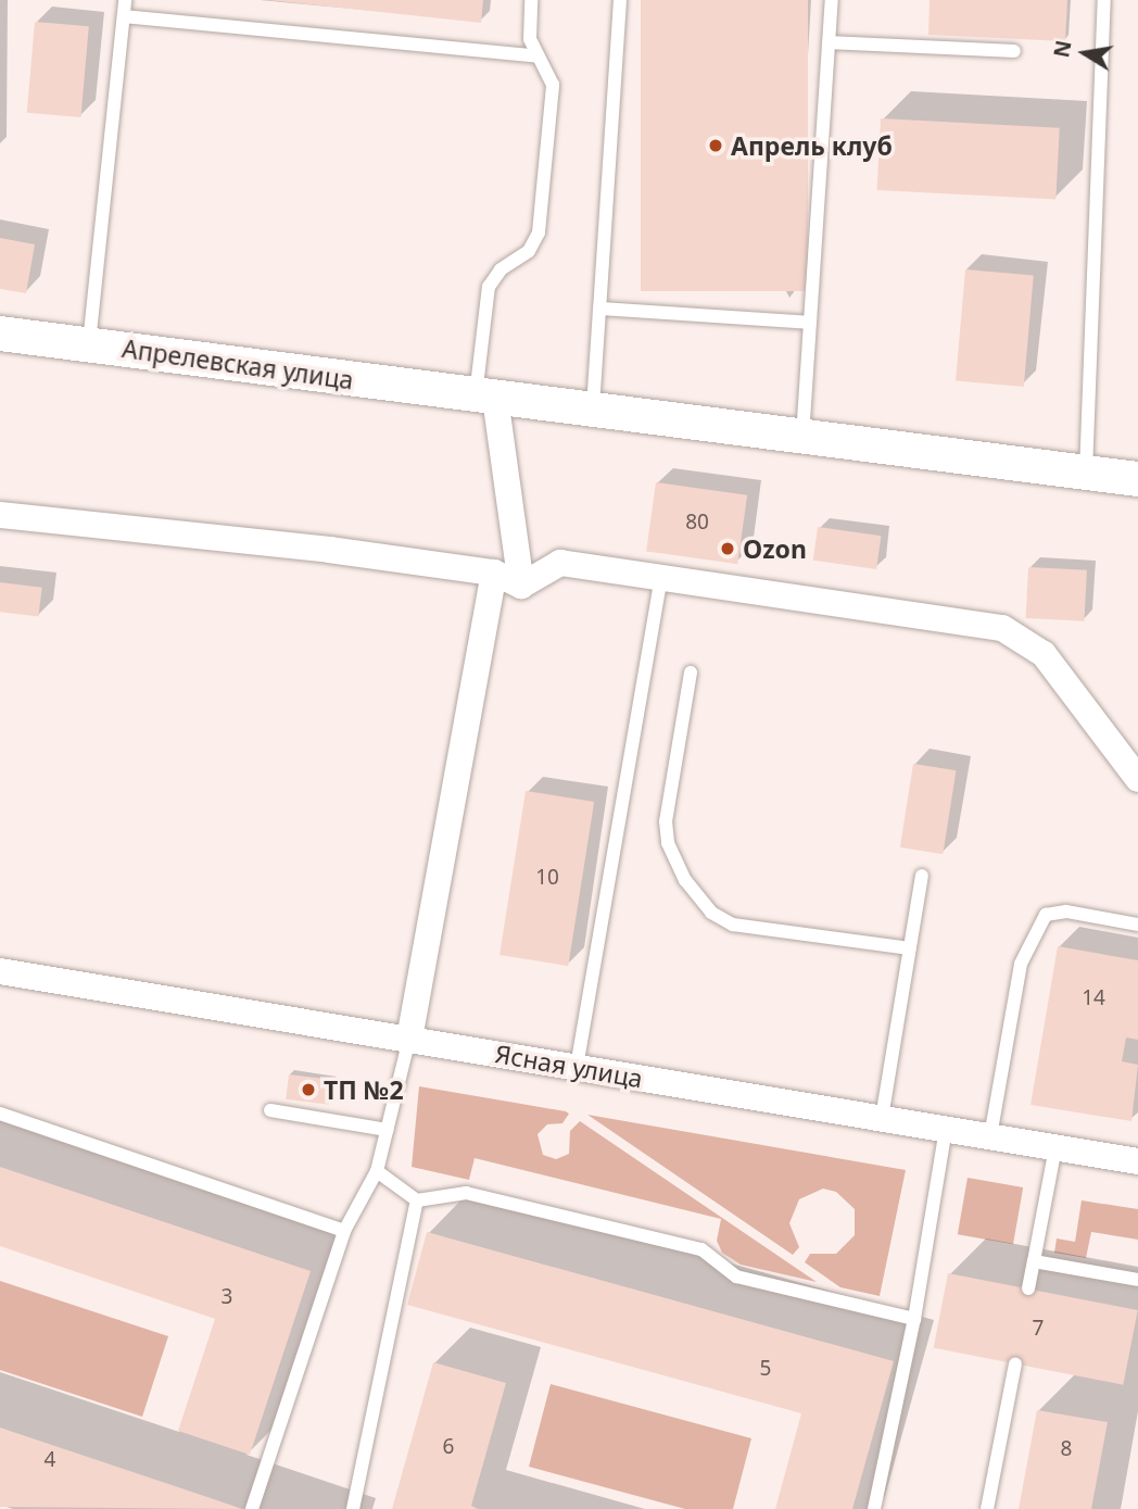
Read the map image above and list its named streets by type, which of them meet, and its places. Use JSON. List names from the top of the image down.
{
  "streets": {
    "street": ["Апрелевская улица", "Ясная улица"]
  },
  "places": ["Апрель клуб", "Ozon", "ТП №2"],
  "house_numbers": [
    "80",
    "10",
    "14",
    "3",
    "7",
    "5",
    "6",
    "8",
    "4"
  ],
  "north": "left"
}
